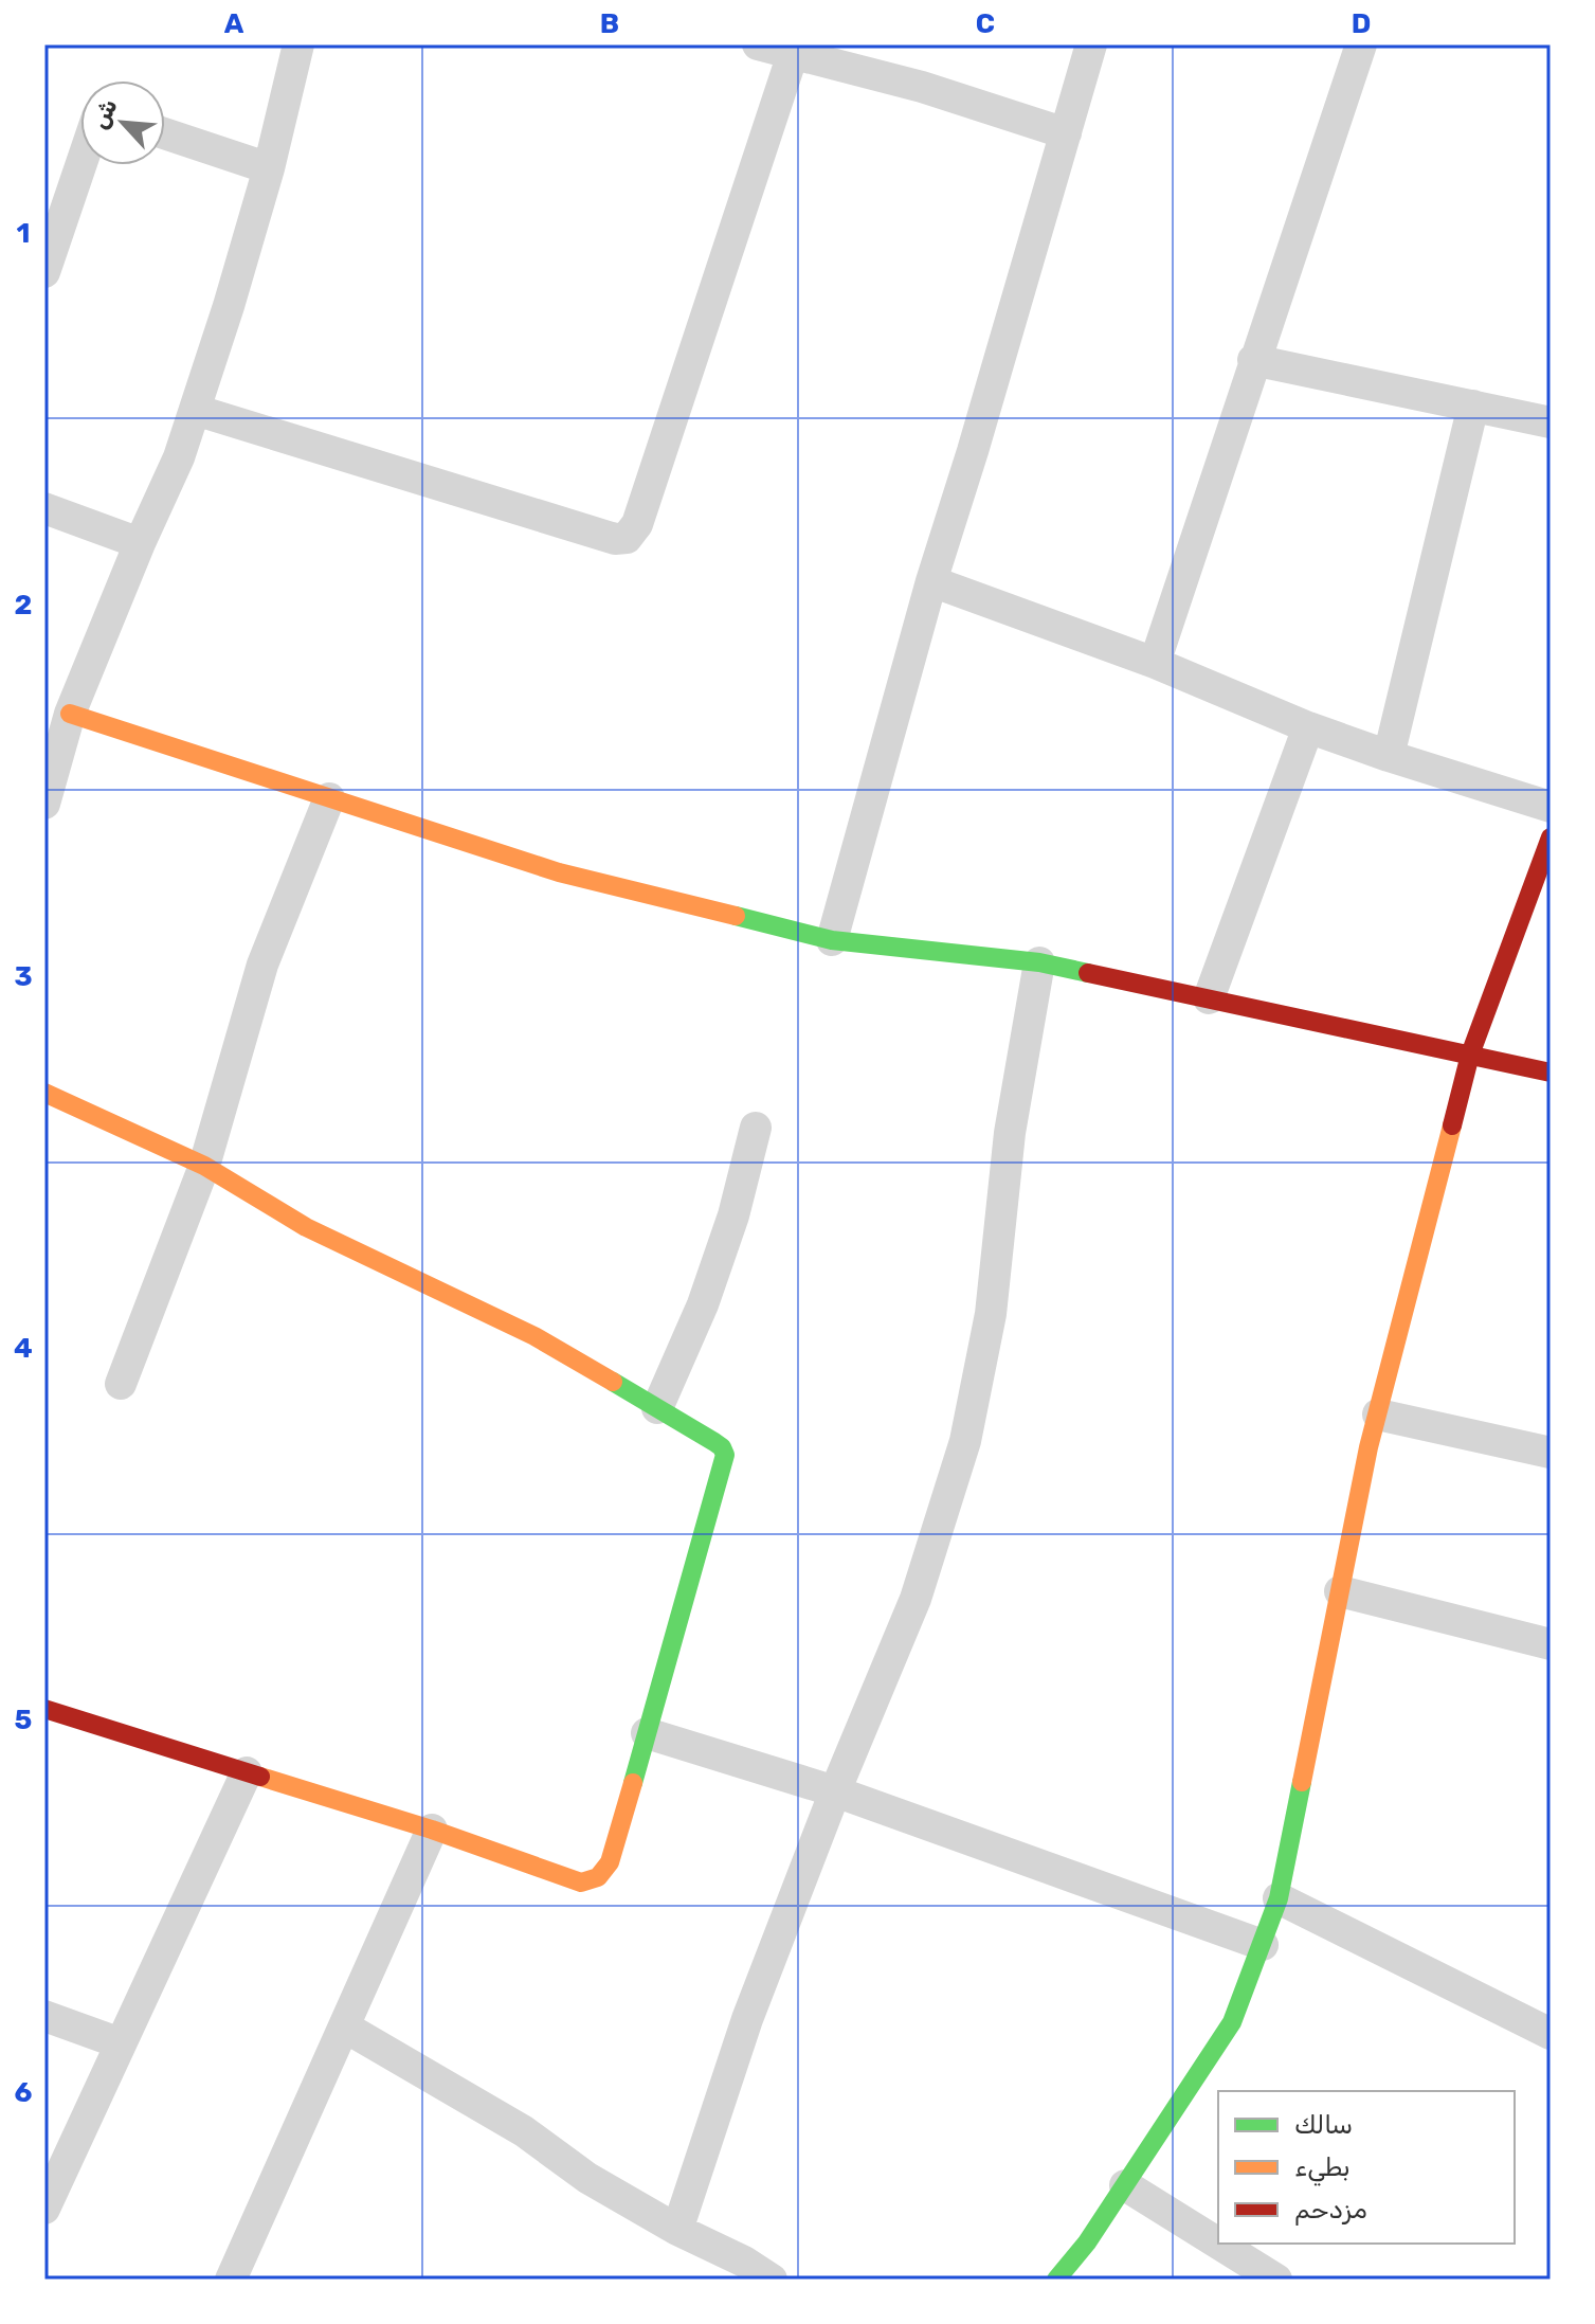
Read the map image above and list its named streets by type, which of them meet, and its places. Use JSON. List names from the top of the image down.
{
  "legend": ["سالك", "بطيء", "مزدحم"],
  "north": "top left",
  "grid": {
    "columns": [
      "A",
      "B",
      "C",
      "D"
    ],
    "rows": [
      "1",
      "2",
      "3",
      "4",
      "5",
      "6"
    ]
  }
}
